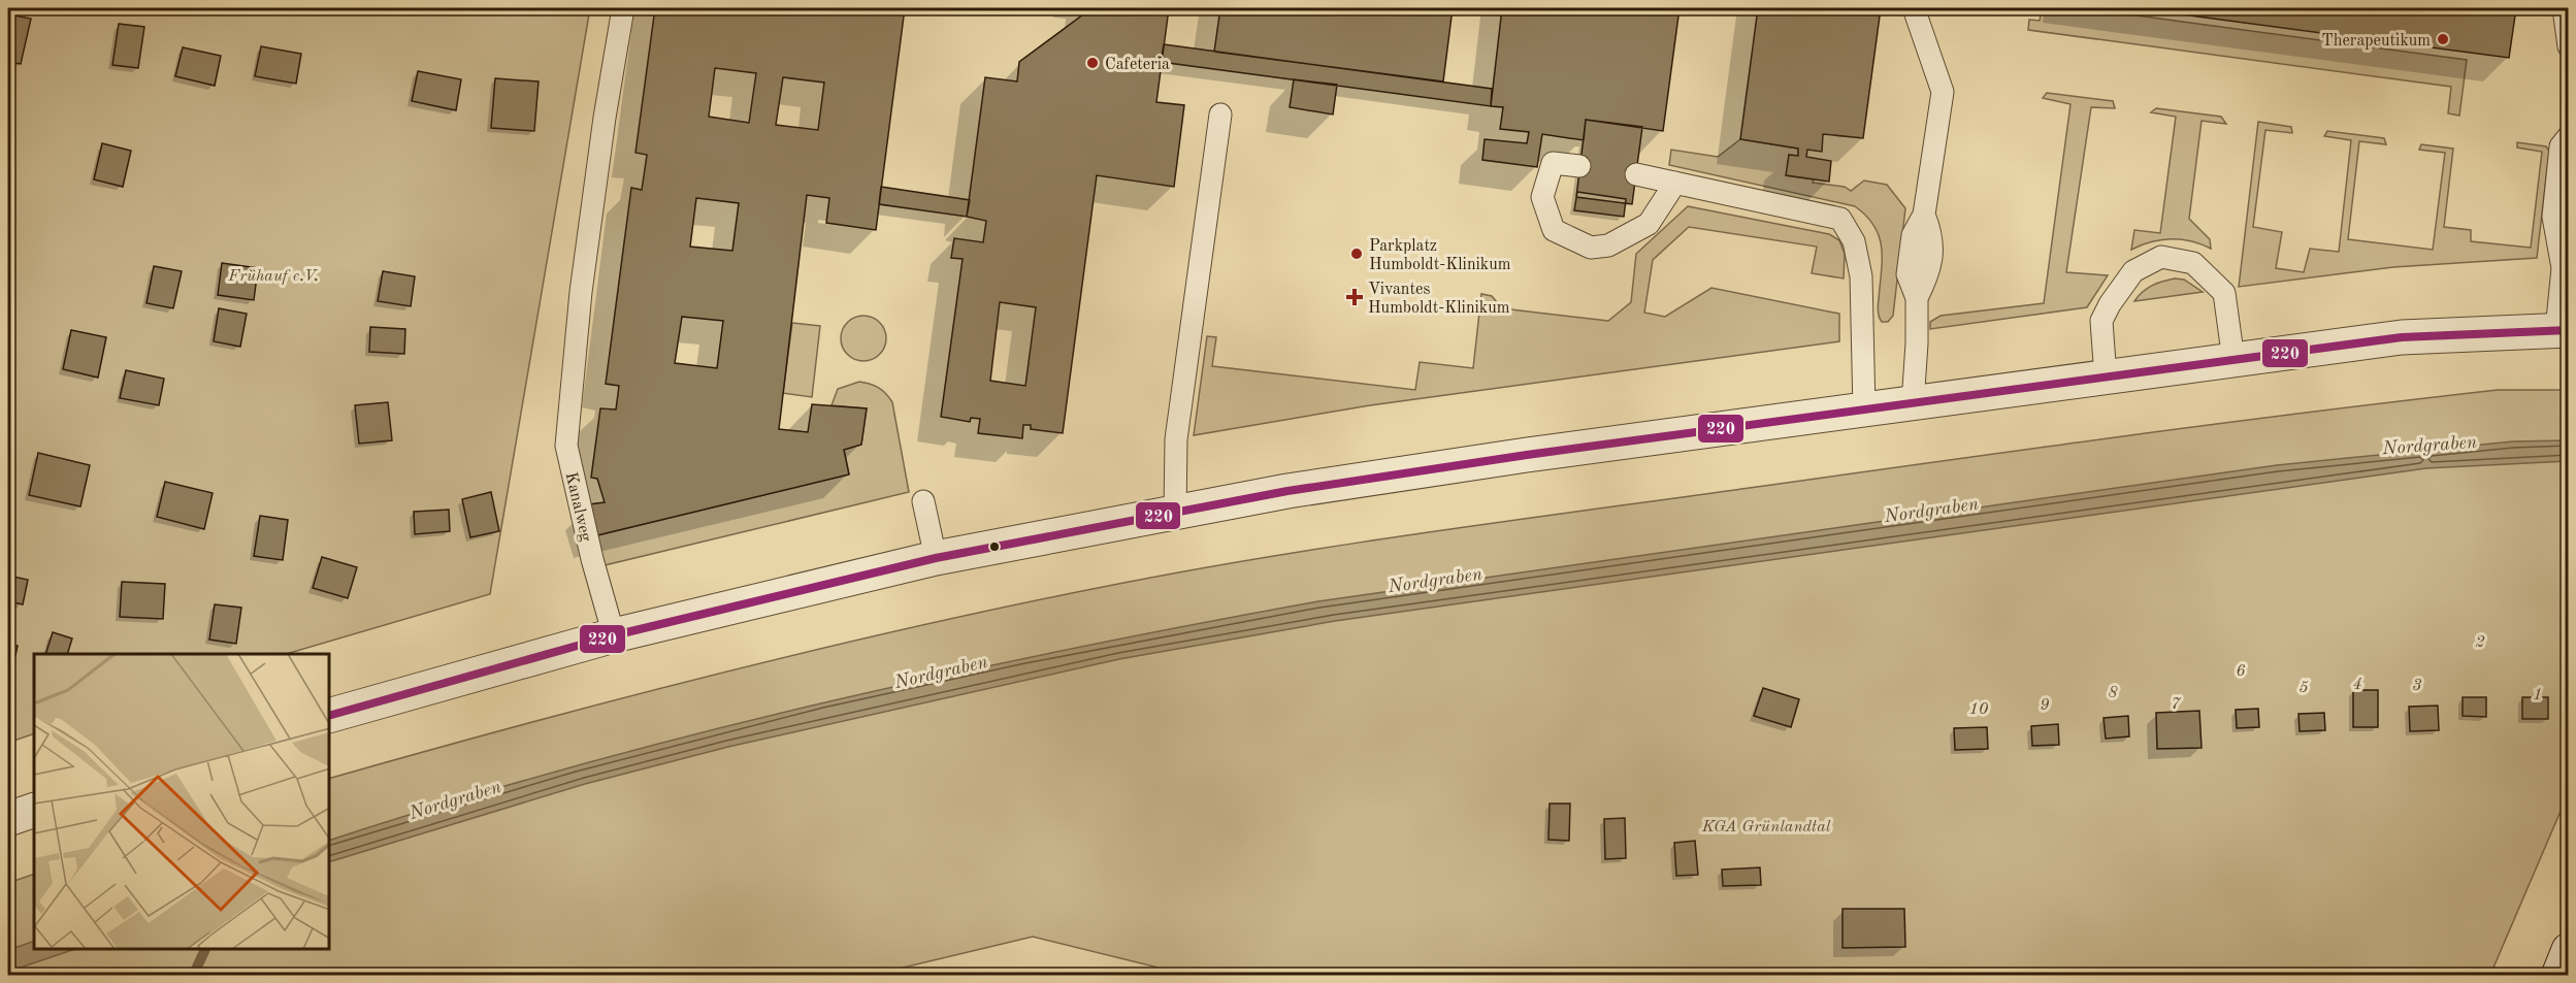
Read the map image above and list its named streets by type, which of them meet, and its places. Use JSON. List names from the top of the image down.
{
  "streets": {
    "lane": ["Kanalweg"]
  },
  "water": ["Nordgraben"],
  "parks": [
    "Frühauf e.V.",
    "2",
    "6",
    "4",
    "3",
    "5",
    "8",
    "1",
    "7",
    "9",
    "10",
    "KGA Grünlandtal"
  ],
  "places": {
    "other": ["Therapeutikum", "Cafeteria", "Parkplatz Humboldt-Klinikum"],
    "health": ["Vivantes Humboldt-Klinikum"]
  },
  "lines": ["transit line 220"]
}
